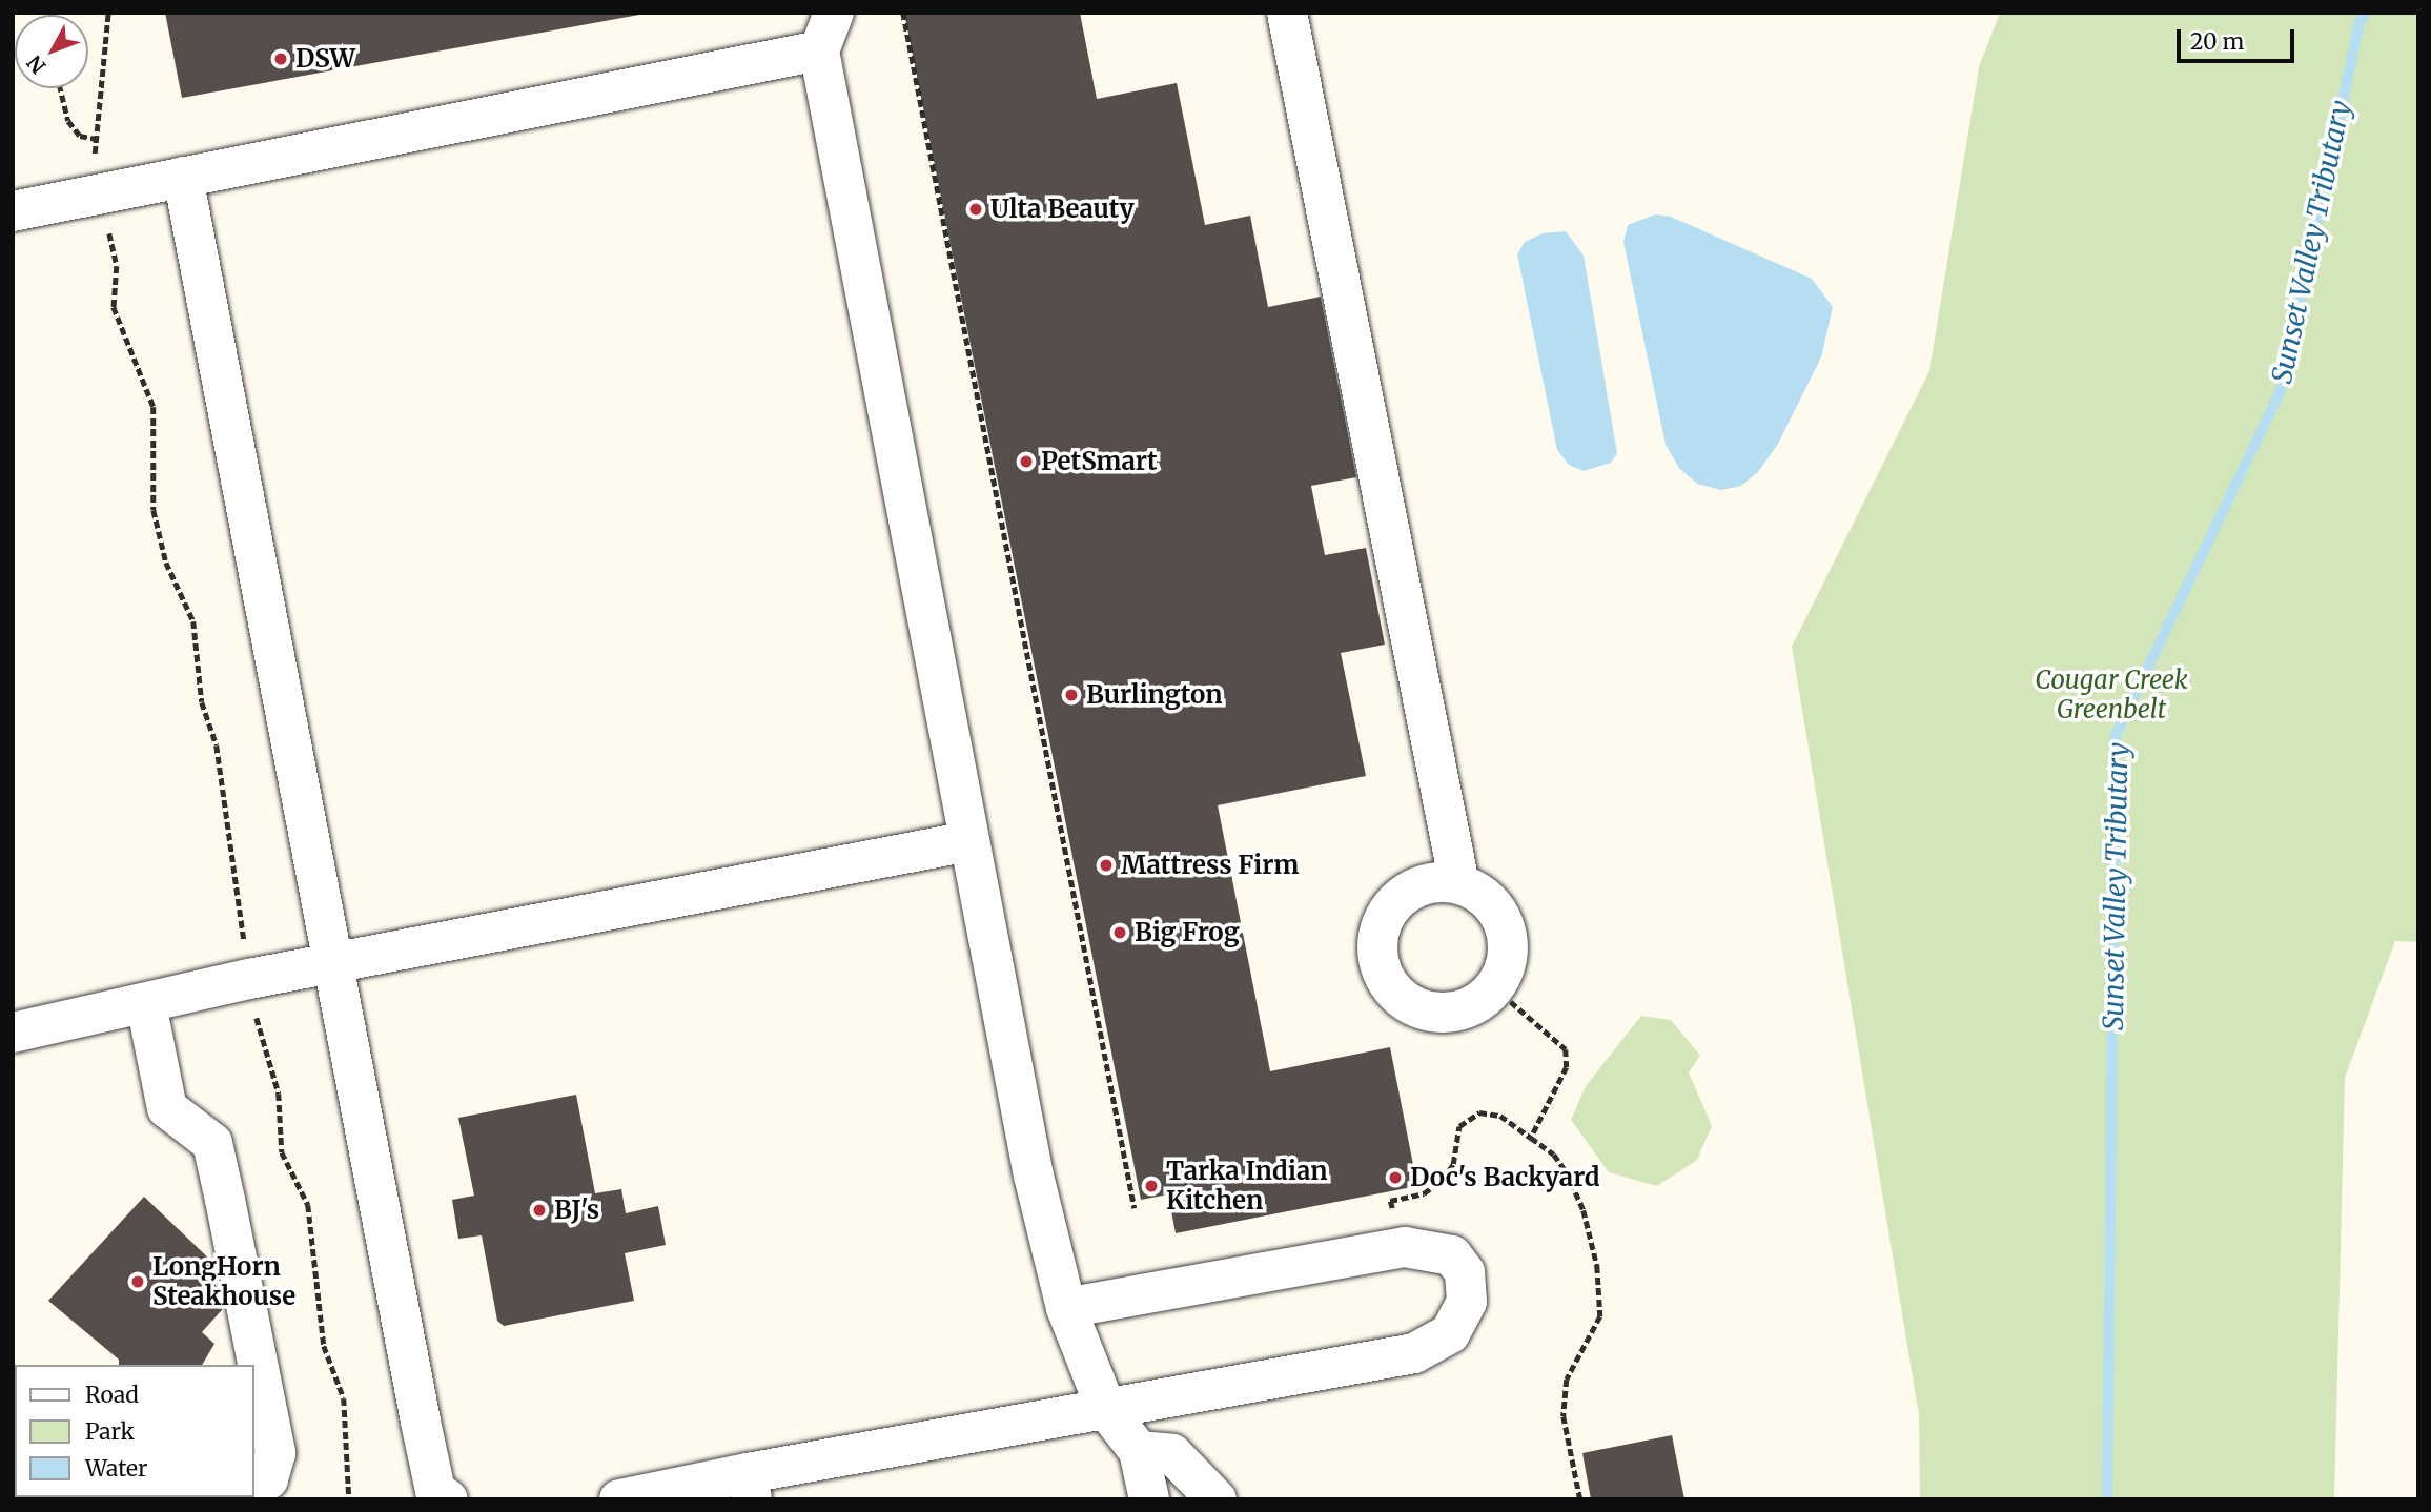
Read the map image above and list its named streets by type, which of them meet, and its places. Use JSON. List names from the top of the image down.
{
  "water": ["Sunset Valley Tributary"],
  "parks": ["Cougar Creek Greenbelt"],
  "places": [
    "DSW",
    "Ulta Beauty",
    "PetSmart",
    "Burlington",
    "Mattress Firm",
    "Big Frog",
    "Doc's Backyard",
    "Tarka Indian Kitchen",
    "BJ's",
    "LongHorn Steakhouse"
  ],
  "legend": ["Road", "Park", "Water"],
  "scale_bar": "20 m",
  "north": "bottom left"
}
